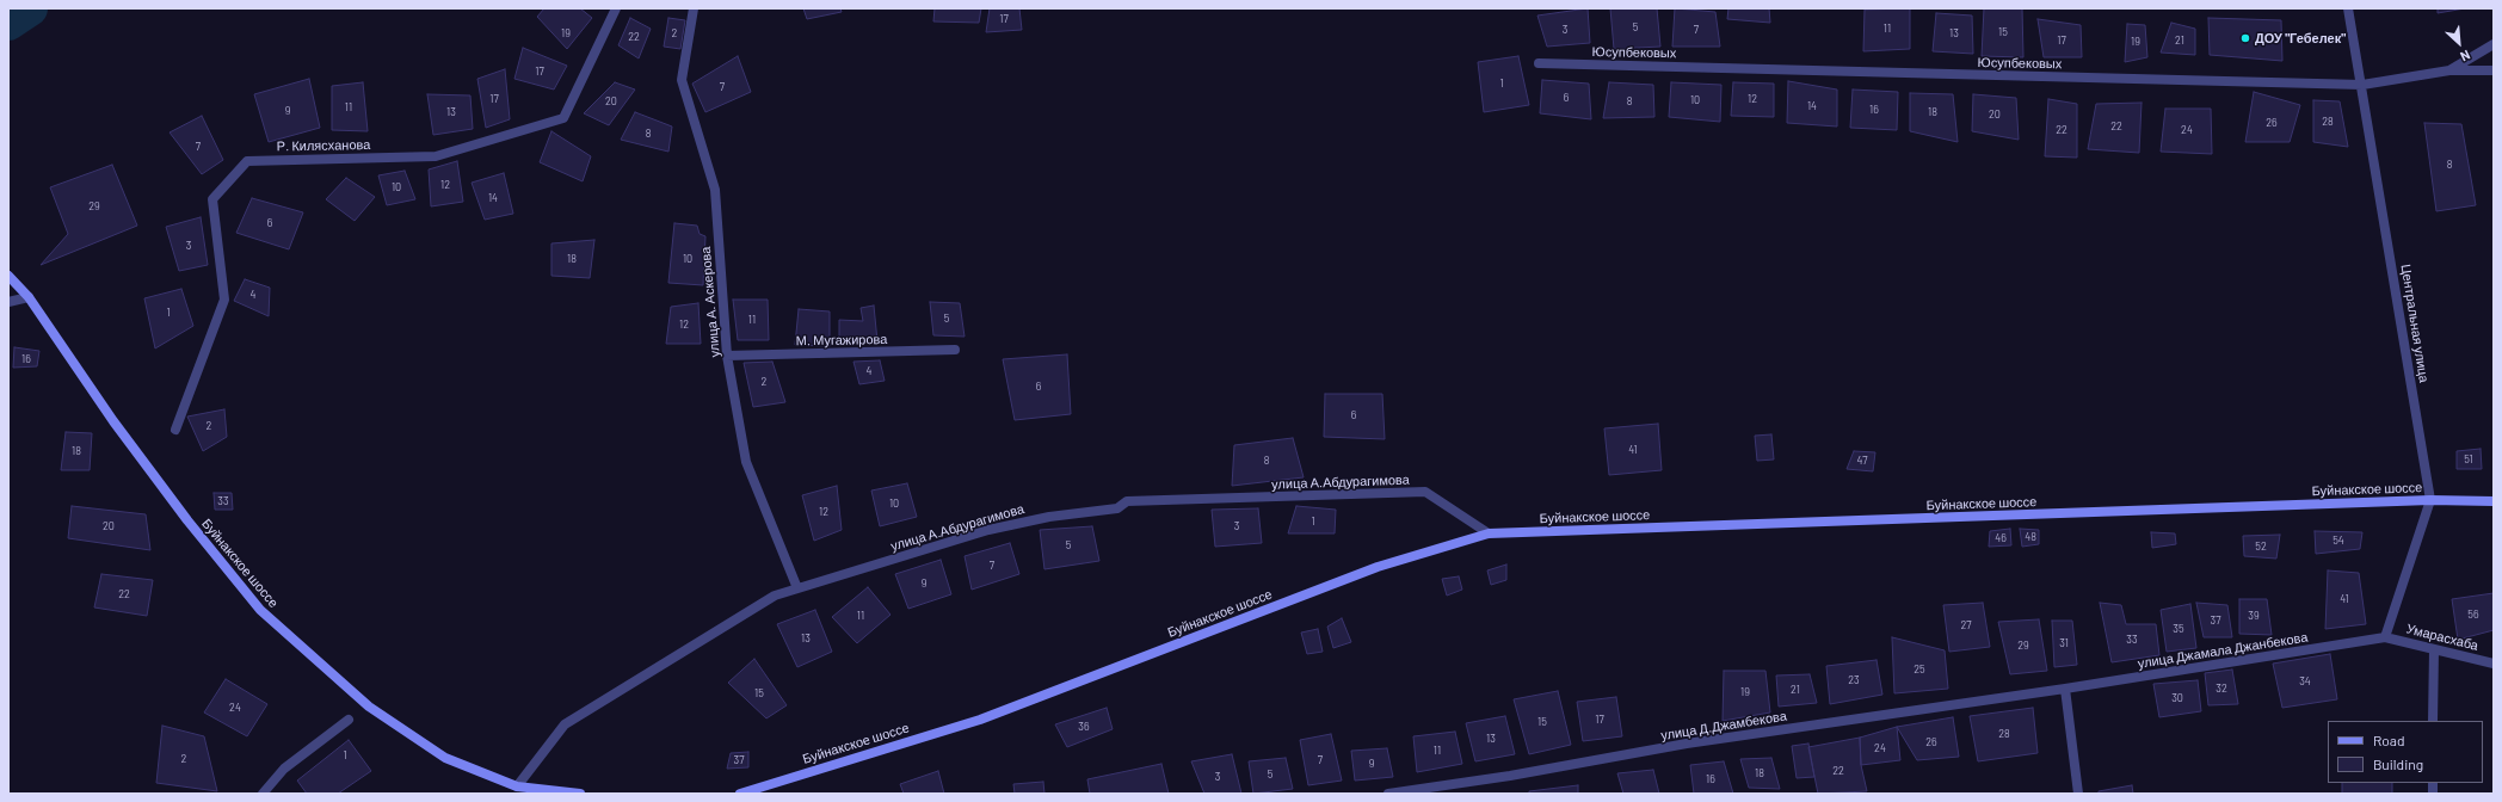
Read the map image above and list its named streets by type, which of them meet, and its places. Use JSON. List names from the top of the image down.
{
  "streets": {
    "main road": ["Буйнакское шоссе"],
    "street": [
      "Юсупбековых",
      "Р. Килясханова",
      "улица А. Аскерова",
      "Центральная улица",
      "М. Мугажирова",
      "улица А.Абдурагимова",
      "Умарасхаба",
      "улица Джамала Джанбекова",
      "улица Д.Джамбекова"
    ]
  },
  "crossings": [
    ["Юсупбековых", "Центральная улица"],
    ["улица А. Аскерова", "М. Мугажирова"],
    ["улица А. Аскерова", "улица А.Абдурагимова"],
    ["Центральная улица", "Буйнакское шоссе"],
    ["Центральная улица", "Умарасхаба"],
    ["Центральная улица", "улица Джамала Джанбекова"],
    ["улица А.Абдурагимова", "Буйнакское шоссе"],
    ["Умарасхаба", "улица Джамала Джанбекова"],
    ["улица Джамала Джанбекова", "улица Д.Джамбекова"]
  ],
  "places": ["ДОУ \"Гебелек\""],
  "house_numbers": [
    "17",
    "5",
    "11",
    "3",
    "7",
    "15",
    "19",
    "2",
    "13",
    "22",
    "17",
    "21",
    "19",
    "17",
    "1",
    "7",
    "6",
    "17",
    "12",
    "10",
    "20",
    "8",
    "14",
    "11",
    "16",
    "9",
    "13",
    "18",
    "20",
    "28",
    "26",
    "22",
    "22",
    "24",
    "8",
    "7",
    "8",
    "12",
    "10",
    "14",
    "29",
    "6",
    "3",
    "18",
    "10",
    "4",
    "1",
    "5",
    "11",
    "12",
    "16",
    "4",
    "2",
    "6",
    "6",
    "2",
    "41",
    "18",
    "51",
    "8",
    "47",
    "33",
    "10",
    "12",
    "1",
    "20",
    "3",
    "48",
    "46",
    "54",
    "5",
    "52",
    "7",
    "9",
    "22",
    "41",
    "56",
    "11",
    "39",
    "37",
    "27",
    "35",
    "13",
    "33",
    "31",
    "29",
    "25",
    "23",
    "34",
    "32",
    "21",
    "19",
    "15",
    "30",
    "24",
    "17",
    "15",
    "36",
    "28",
    "13",
    "26",
    "24",
    "11",
    "1",
    "2",
    "37",
    "7",
    "9",
    "22",
    "18",
    "5",
    "3",
    "16"
  ],
  "legend": ["Road", "Building"],
  "north": "bottom right"
}
